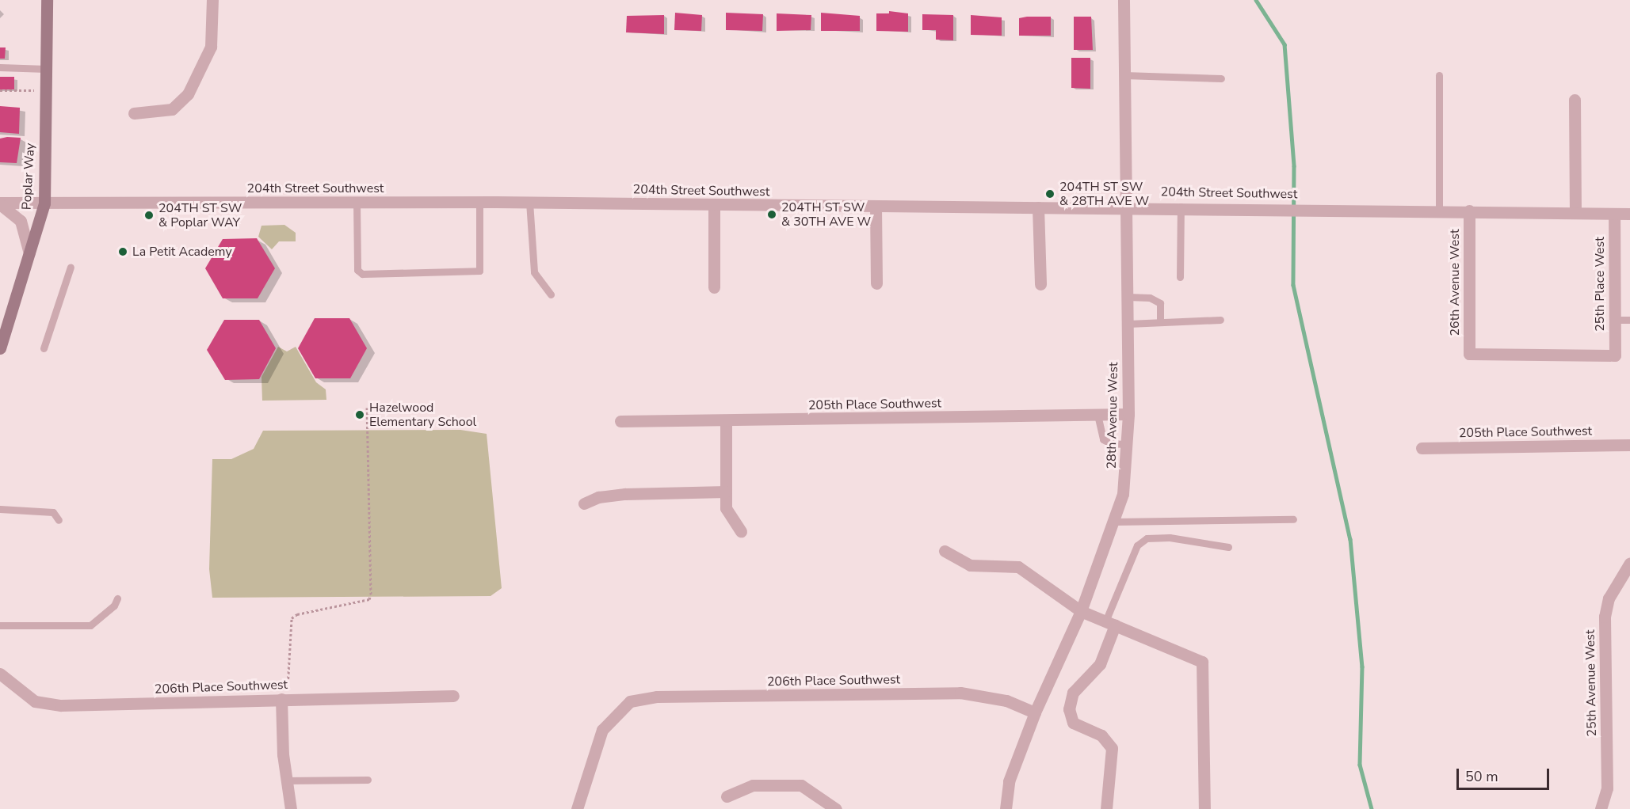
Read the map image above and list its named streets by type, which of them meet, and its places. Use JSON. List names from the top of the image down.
{
  "streets": {
    "main road": ["Poplar Way"],
    "street": [
      "204th Street Southwest",
      "26th Avenue West",
      "25th Place West",
      "205th Place Southwest",
      "28th Avenue West",
      "206th Place Southwest",
      "25th Avenue West"
    ]
  },
  "crossings": [
    ["Poplar Way", "204th Street Southwest"],
    ["204th Street Southwest", "26th Avenue West"],
    ["204th Street Southwest", "25th Place West"],
    ["204th Street Southwest", "28th Avenue West"],
    ["26th Avenue West", "25th Place West"],
    ["205th Place Southwest", "28th Avenue West"],
    ["28th Avenue West", "206th Place Southwest"]
  ],
  "places": [
    "204TH ST SW & 28TH AVE W",
    "204TH ST SW & 30TH AVE W",
    "204TH ST SW & Poplar WAY",
    "La Petit Academy",
    "Hazelwood Elementary School"
  ],
  "scale_bar": "50 m"
}
